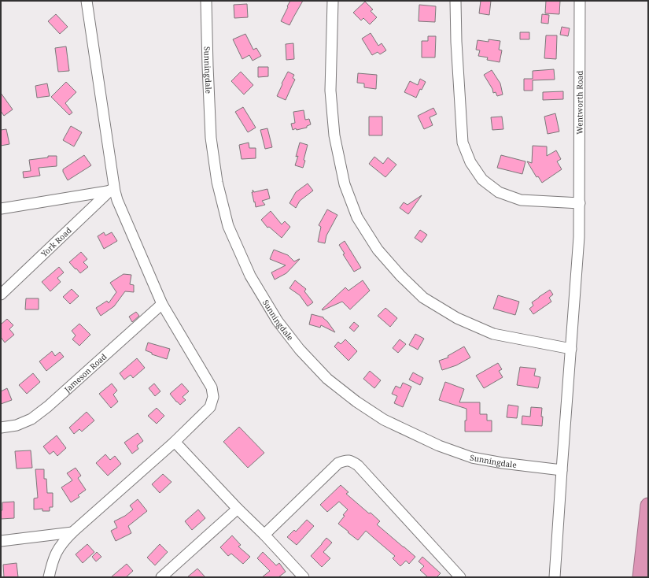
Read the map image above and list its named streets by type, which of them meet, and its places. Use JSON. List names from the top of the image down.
{
  "streets": {
    "street": [
      "Sunningdale",
      "Wentworth Road",
      "York Road",
      "Jameson Road"
    ]
  },
  "crossings": [
    ["Sunningdale", "Wentworth Road"]
  ]
}
